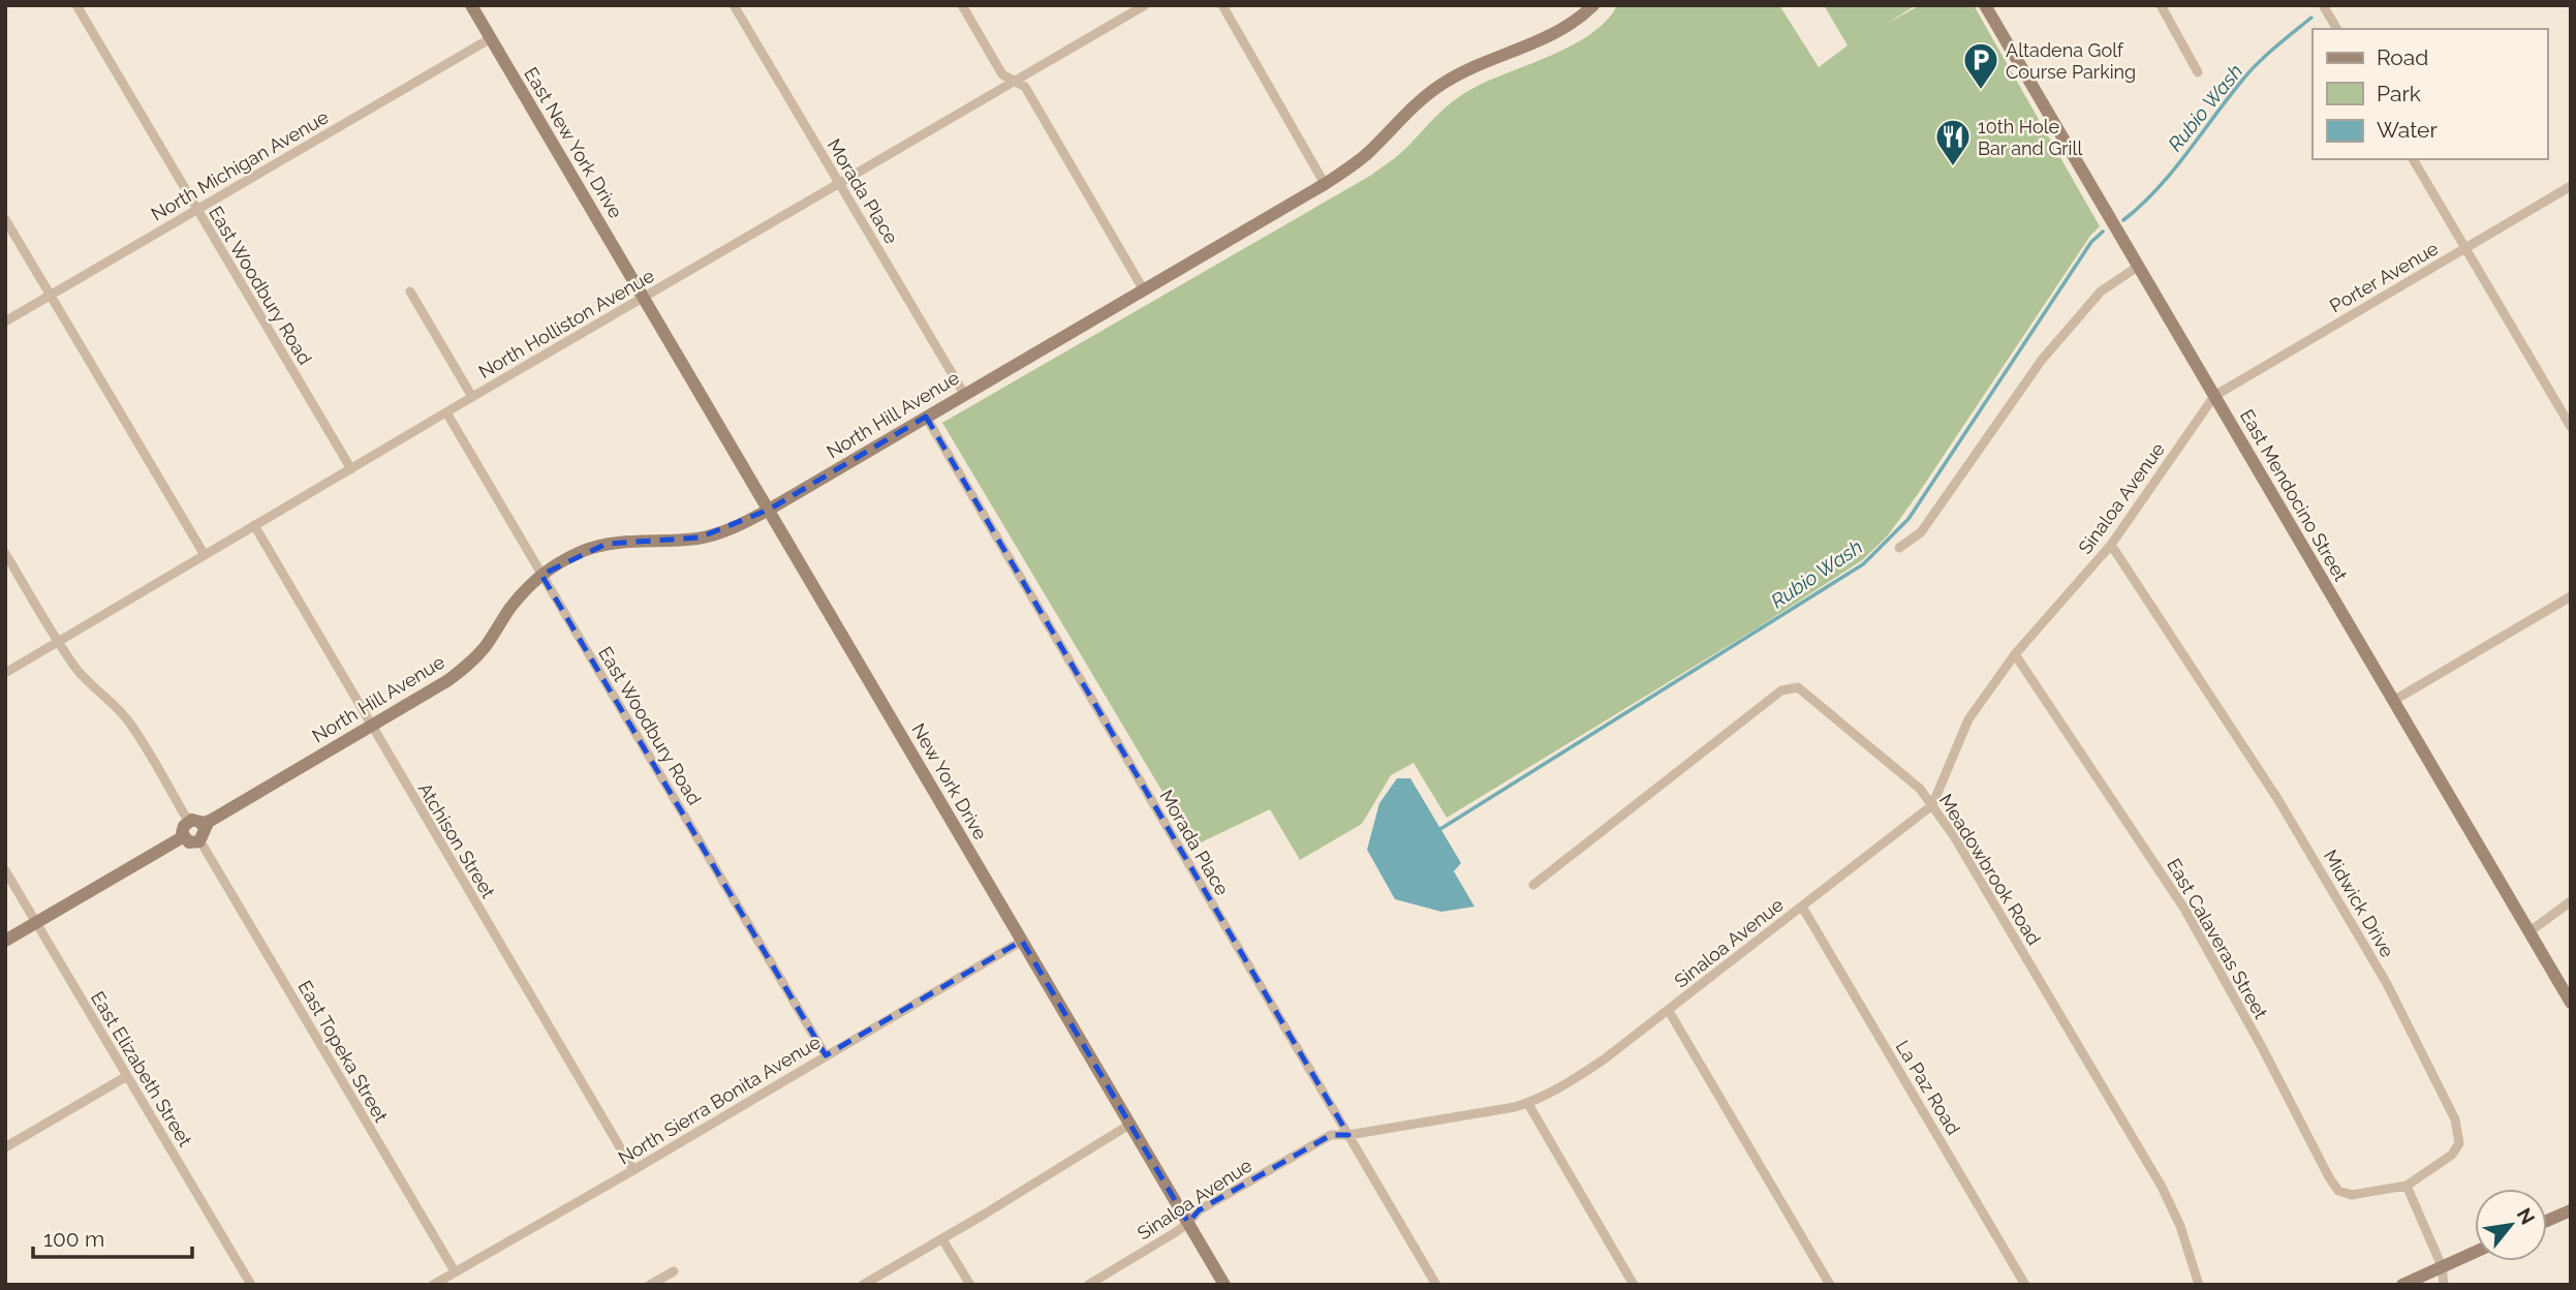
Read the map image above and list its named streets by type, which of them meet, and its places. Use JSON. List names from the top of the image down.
{
  "streets": {
    "street": [
      "East New York Drive",
      "North Michigan Avenue",
      "Morada Place",
      "Porter Avenue",
      "East Woodbury Road",
      "North Holliston Avenue",
      "North Hill Avenue",
      "East Mendocino Street",
      "Sinaloa Avenue",
      "New York Drive",
      "Atchison Street",
      "Meadowbrook Road",
      "Midwick Drive",
      "East Calaveras Street",
      "East Topeka Street",
      "East Elizabeth Street",
      "La Paz Road",
      "North Sierra Bonita Avenue"
    ]
  },
  "crossings": [
    ["East New York Drive", "North Michigan Avenue"],
    ["East New York Drive", "North Holliston Avenue"],
    ["East New York Drive", "New York Drive"],
    ["North Michigan Avenue", "East Woodbury Road"],
    ["Morada Place", "North Holliston Avenue"],
    ["Morada Place", "North Hill Avenue"],
    ["Morada Place", "Sinaloa Avenue"],
    ["Porter Avenue", "East Mendocino Street"],
    ["Porter Avenue", "Sinaloa Avenue"],
    ["East Woodbury Road", "North Holliston Avenue"],
    ["East Woodbury Road", "North Hill Avenue"],
    ["East Woodbury Road", "North Sierra Bonita Avenue"],
    ["North Holliston Avenue", "New York Drive"],
    ["North Holliston Avenue", "Atchison Street"],
    ["North Holliston Avenue", "East Topeka Street"],
    ["North Hill Avenue", "New York Drive"],
    ["North Hill Avenue", "Atchison Street"],
    ["North Hill Avenue", "East Topeka Street"],
    ["North Hill Avenue", "East Elizabeth Street"],
    ["East Mendocino Street", "Sinaloa Avenue"],
    ["Sinaloa Avenue", "New York Drive"],
    ["Sinaloa Avenue", "Meadowbrook Road"],
    ["Sinaloa Avenue", "Midwick Drive"],
    ["Sinaloa Avenue", "East Calaveras Street"],
    ["Sinaloa Avenue", "La Paz Road"],
    ["New York Drive", "North Sierra Bonita Avenue"],
    ["Atchison Street", "North Sierra Bonita Avenue"],
    ["Midwick Drive", "East Calaveras Street"],
    ["East Topeka Street", "North Sierra Bonita Avenue"]
  ],
  "water": ["Rubio Wash"],
  "places": {
    "parking": ["Altadena Golf Course Parking"],
    "restaurant": ["10th Hole Bar and Grill"]
  },
  "legend": ["Road", "Park", "Water"],
  "scale_bar": "100 m",
  "north": "top right"
}
